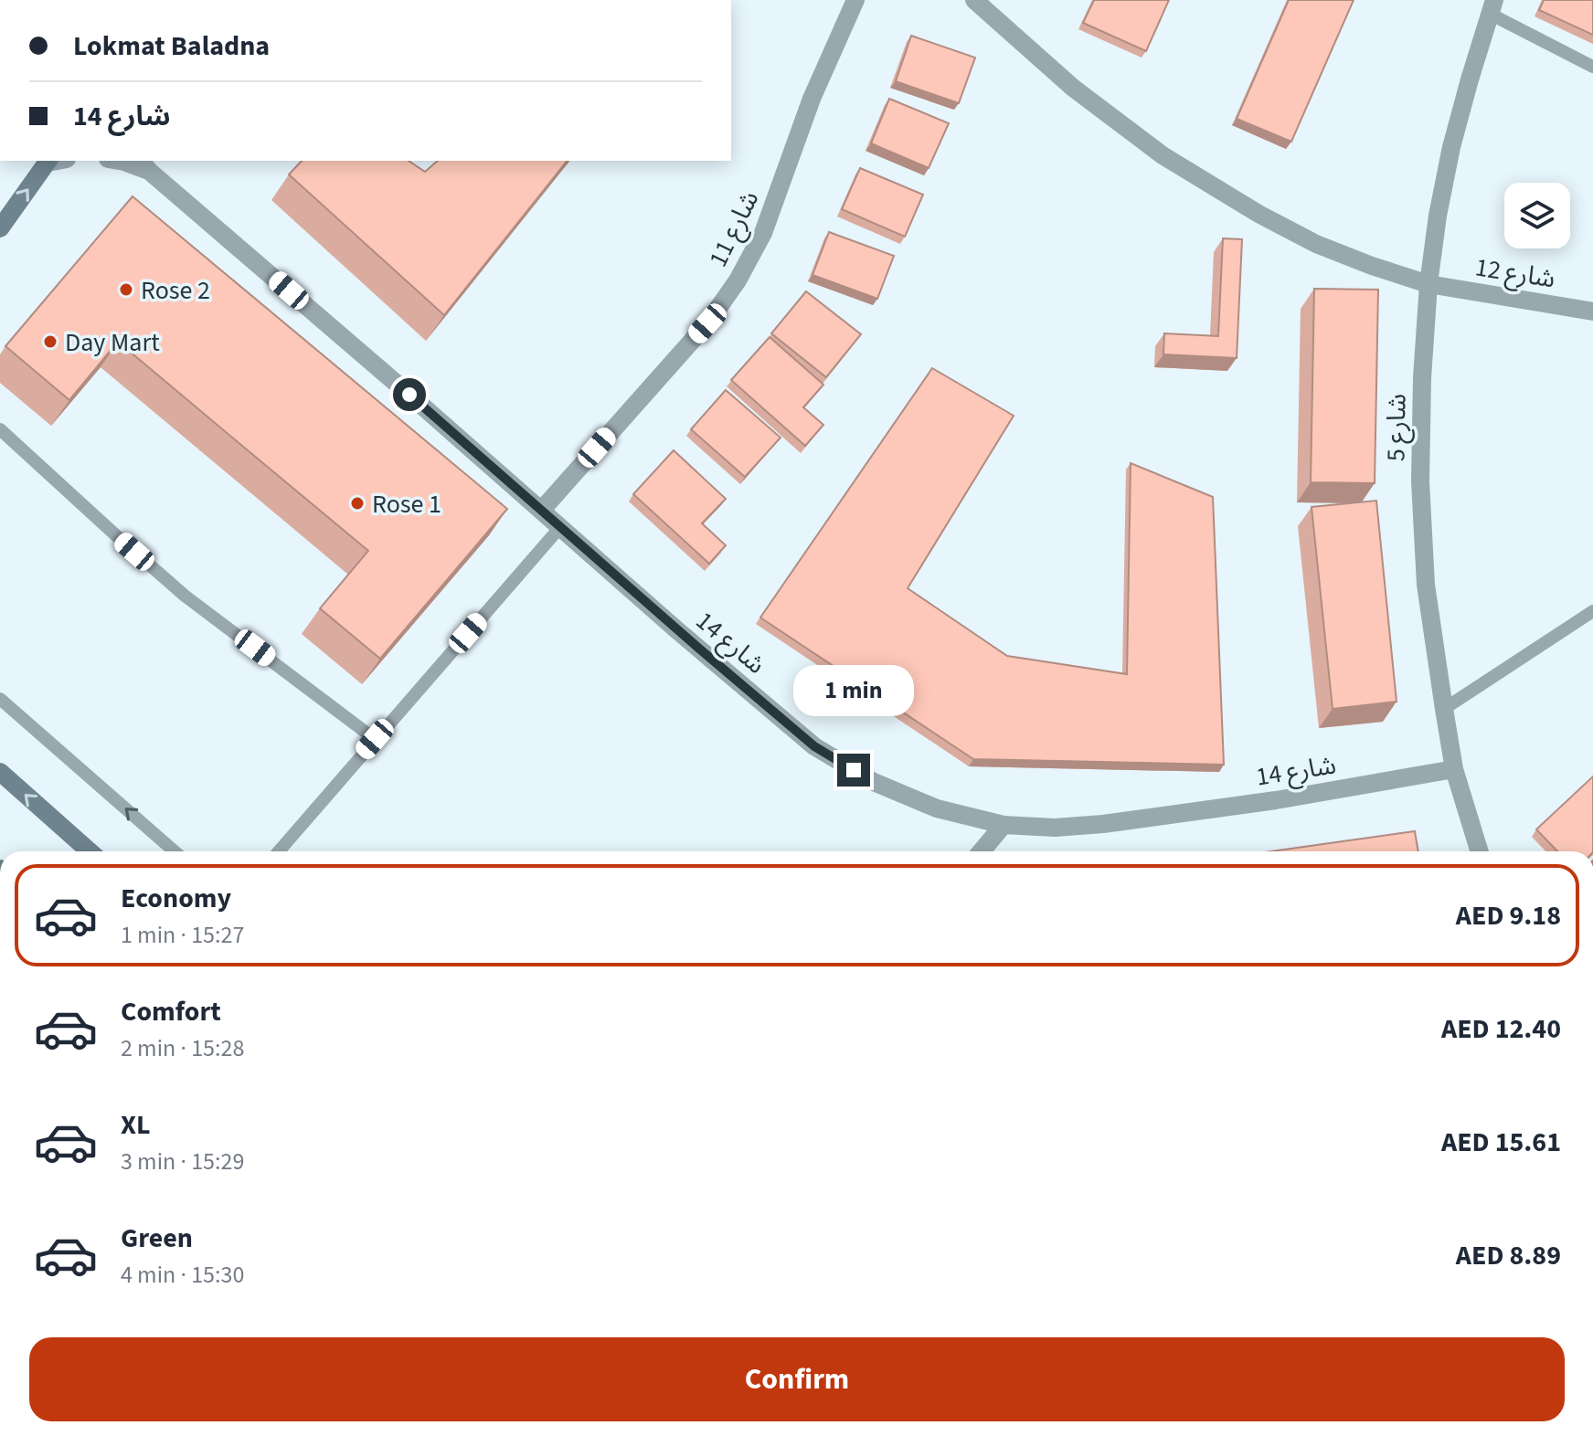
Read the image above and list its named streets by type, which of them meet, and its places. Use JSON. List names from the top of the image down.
{
  "streets": {
    "street": [
      "شارع 11",
      "شارع 12",
      "شارع 5",
      "شارع 14"
    ]
  },
  "crossings": [
    ["شارع 11", "شارع 14"],
    ["شارع 12", "شارع 5"],
    ["شارع 5", "شارع 14"]
  ],
  "places": ["Rose 2", "Day Mart", "Rose 1"],
  "page": {
    "banner": ["Lokmat Baladna", "شارع 14"],
    "bubble": "1 min",
    "list": [
      {
        "name": "Economy",
        "note": "1 min · 15:27",
        "value": "AED 9.18"
      },
      {
        "name": "Comfort",
        "note": "2 min · 15:28",
        "value": "AED 12.40"
      },
      {
        "name": "XL",
        "note": "3 min · 15:29",
        "value": "AED 15.61"
      },
      {
        "name": "Green",
        "note": "4 min · 15:30",
        "value": "AED 8.89"
      }
    ],
    "buttons": "Confirm"
  }
}
